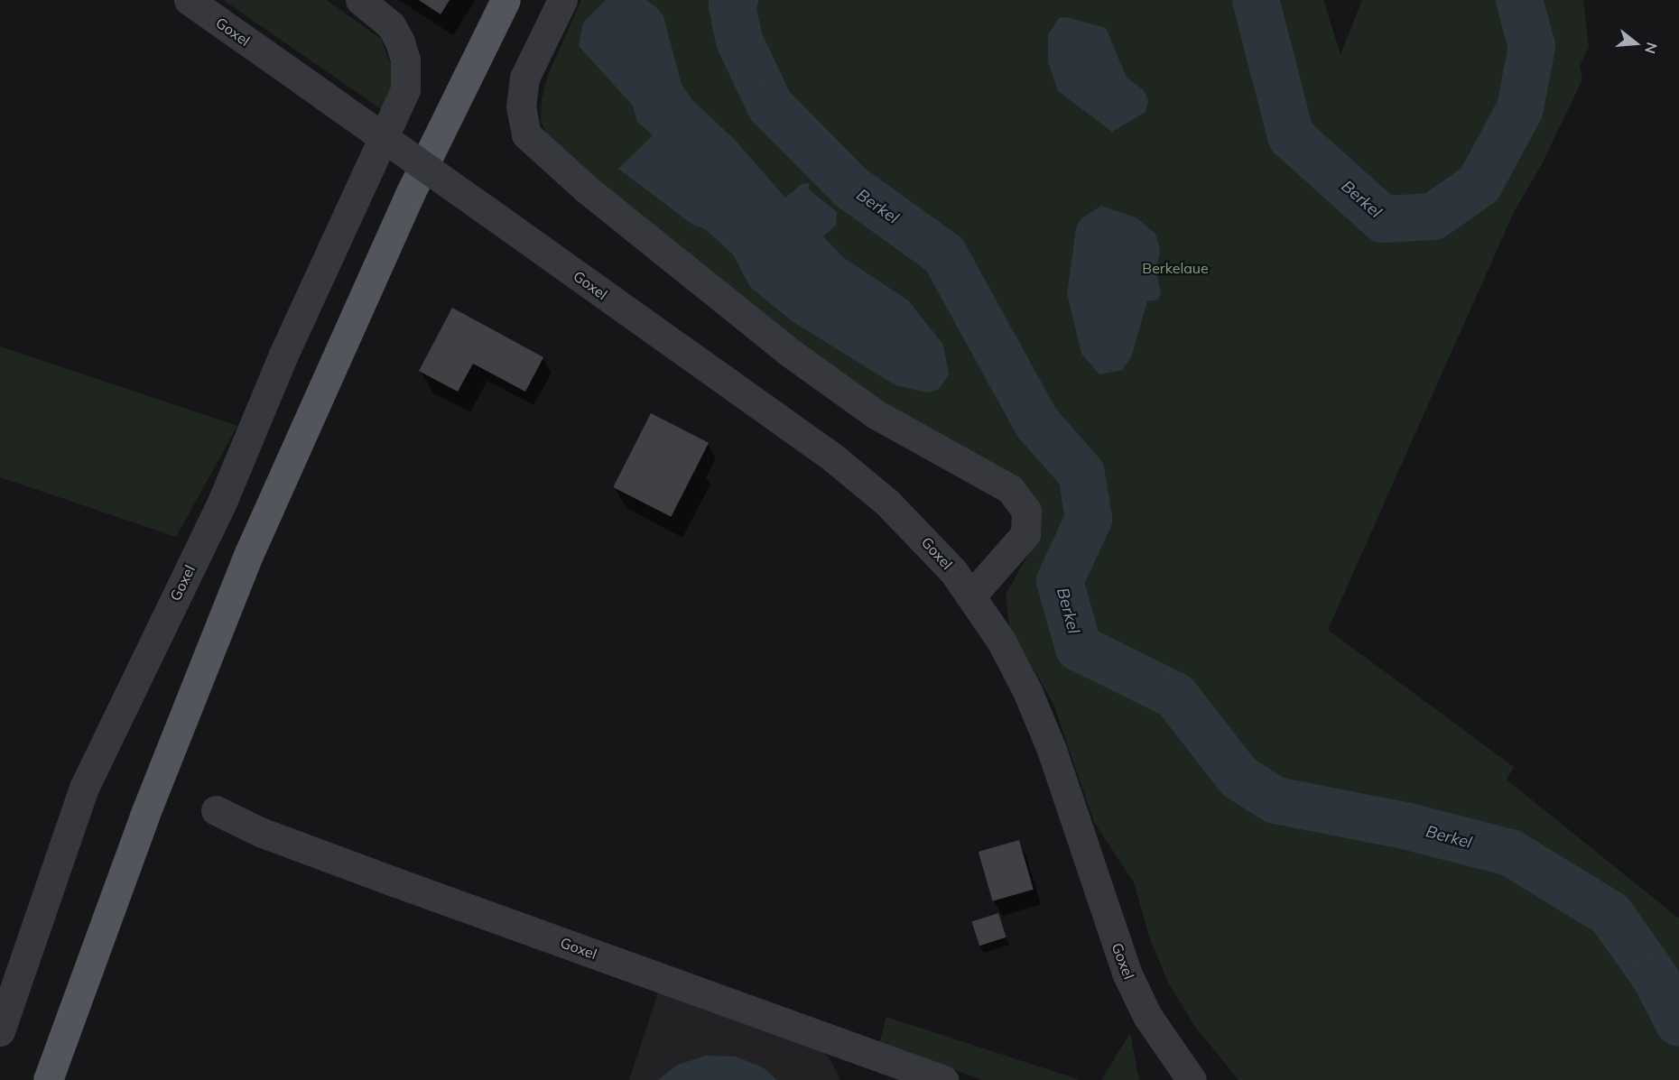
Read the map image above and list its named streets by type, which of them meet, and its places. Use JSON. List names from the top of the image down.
{
  "streets": {
    "street": ["Goxel"]
  },
  "water": ["Berkel"],
  "parks": ["Berkelaue"],
  "north": "right"
}
